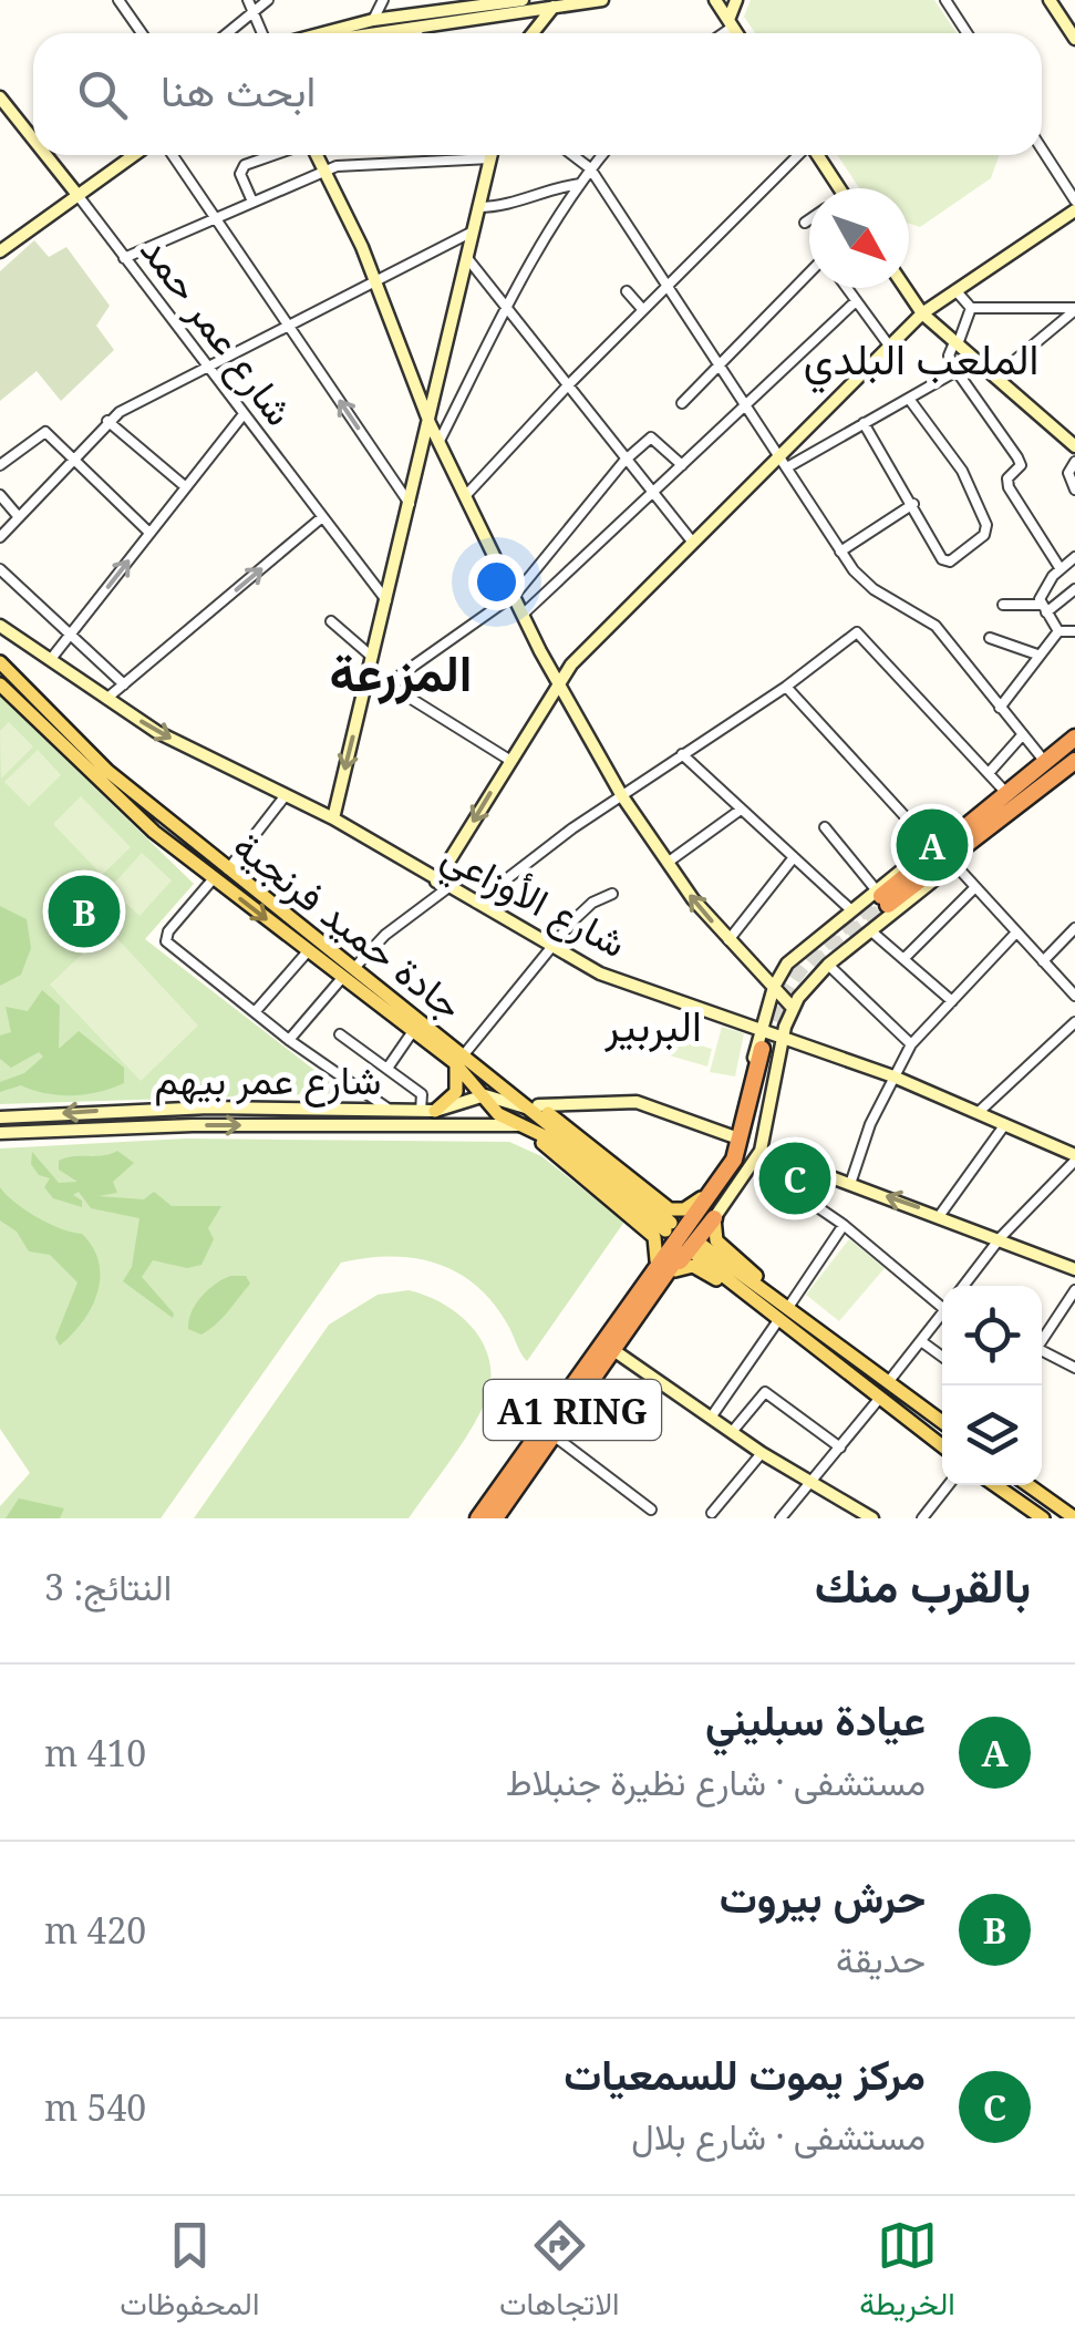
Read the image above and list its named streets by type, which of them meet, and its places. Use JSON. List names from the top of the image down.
{
  "streets": {
    "highway": ["A1 RING"],
    "main road": ["جادة حميد فرنجية"],
    "street": ["شارع عمر حمد", "شارع الأوزاعي", "شارع عمر بيهم"]
  },
  "crossings": [
    ["شارع الأوزاعي", "A1 RING"],
    ["جادة حميد فرنجية", "شارع عمر بيهم"]
  ],
  "districts": ["الملعب البلدي", "المزرعة", "البربير"],
  "north": "bottom right",
  "page": {
    "search": "ابحث هنا",
    "pins": ["A", "B", "C"],
    "heading": ["بالقرب منك", "النتائج: 3"],
    "list": [
      {
        "mark": "A",
        "name": "عيادة سبليني",
        "note": "مستشفى · شارع نظيرة جنبلاط",
        "value": "410 m"
      },
      {
        "mark": "B",
        "name": "حرش بيروت",
        "note": "حديقة",
        "value": "420 m"
      },
      {
        "mark": "C",
        "name": "مركز يموت للسمعيات",
        "note": "مستشفى · شارع بلال",
        "value": "540 m"
      }
    ],
    "nav": ["الخريطة", "الاتجاهات", "المحفوظات"]
  }
}
